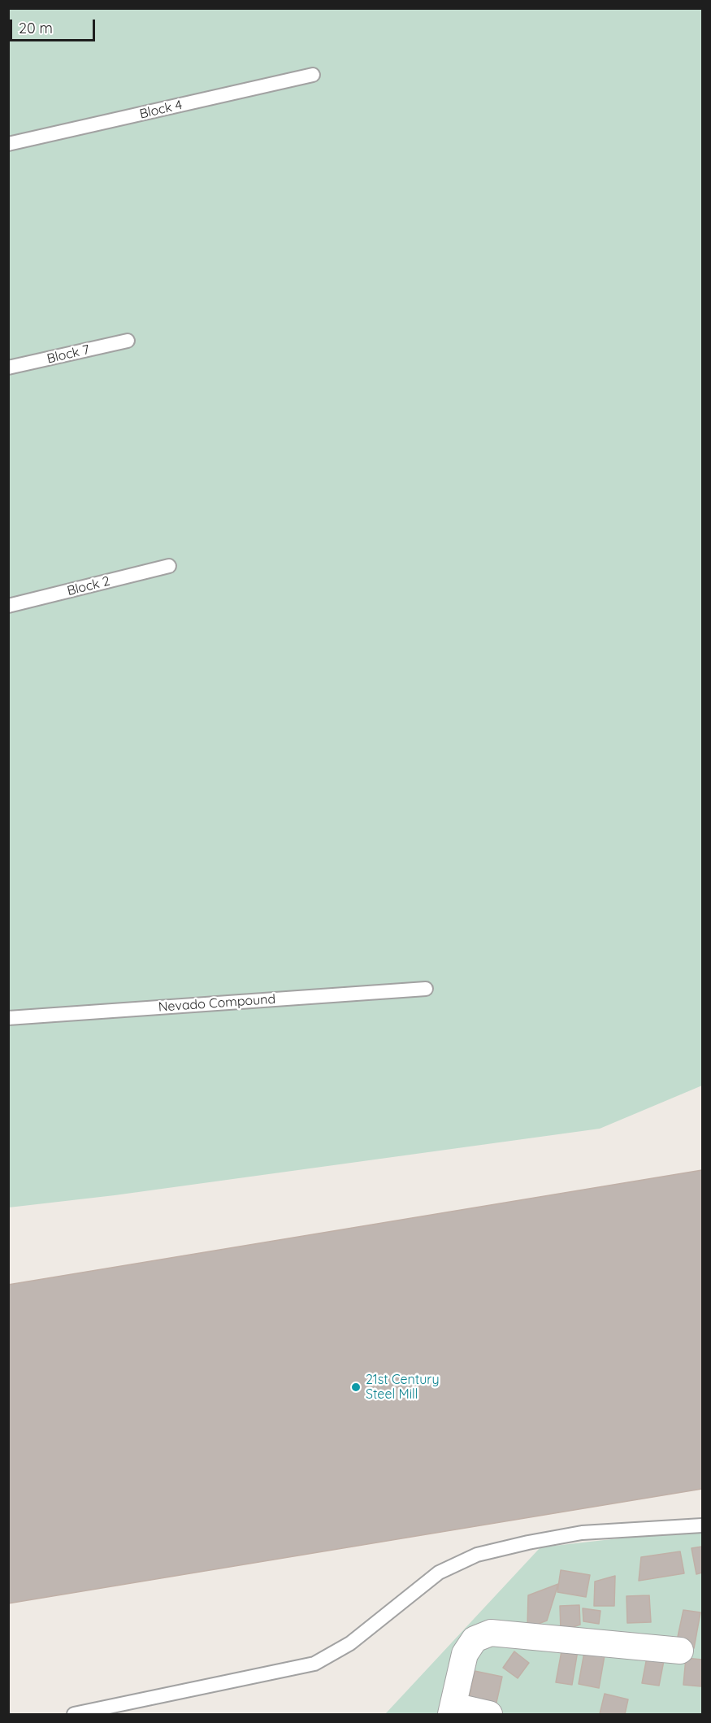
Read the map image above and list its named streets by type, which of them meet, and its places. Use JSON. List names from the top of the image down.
{
  "streets": {
    "lane": [
      "Block 4",
      "Block 7",
      "Block 2",
      "Nevado Compound"
    ]
  },
  "places": ["21st Century Steel Mill"],
  "scale_bar": "20 m"
}
